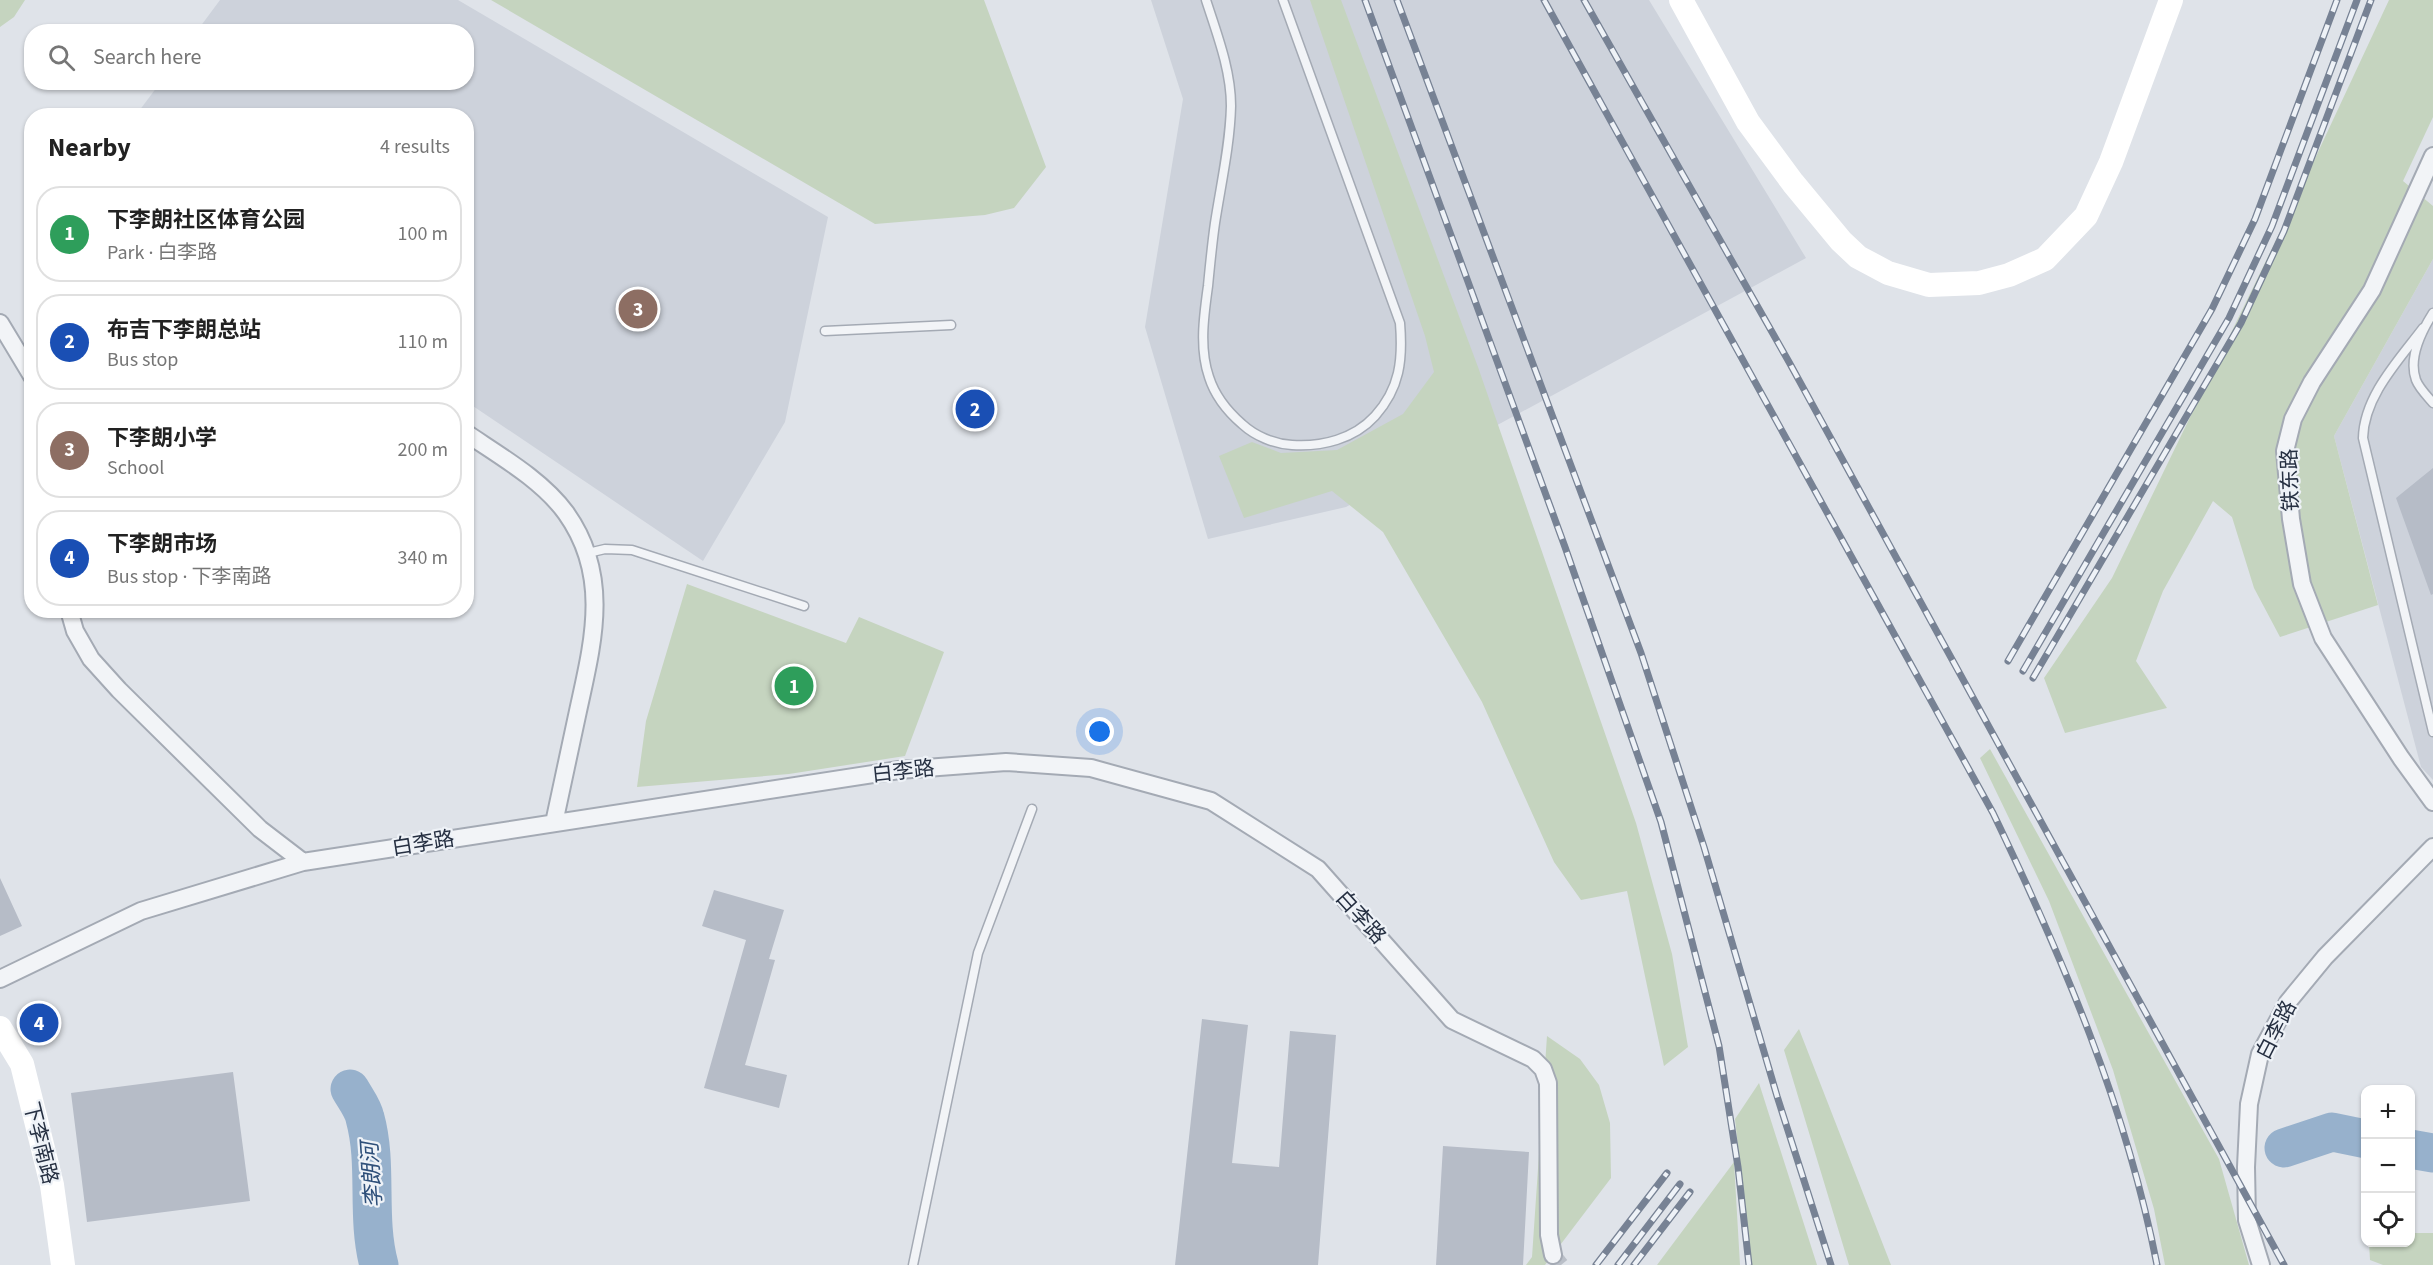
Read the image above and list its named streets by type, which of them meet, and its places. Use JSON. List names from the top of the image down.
{
  "streets": {
    "street": ["铁东路", "白李路", "下李南路"]
  },
  "water": ["李朗河"],
  "page": {
    "search": "Search here",
    "heading": ["Nearby", "4 results"],
    "list": [
      {
        "mark": "1",
        "name": "下李朗社区体育公园",
        "note": "Park · 白李路",
        "value": "100 m"
      },
      {
        "mark": "2",
        "name": "布吉下李朗总站",
        "note": "Bus stop",
        "value": "110 m"
      },
      {
        "mark": "3",
        "name": "下李朗小学",
        "note": "School",
        "value": "200 m"
      },
      {
        "mark": "4",
        "name": "下李朗市场",
        "note": "Bus stop · 下李南路",
        "value": "340 m"
      }
    ],
    "pins": [
      "3",
      "2",
      "1",
      "4"
    ],
    "map_buttons": ["+", "−"]
  }
}
